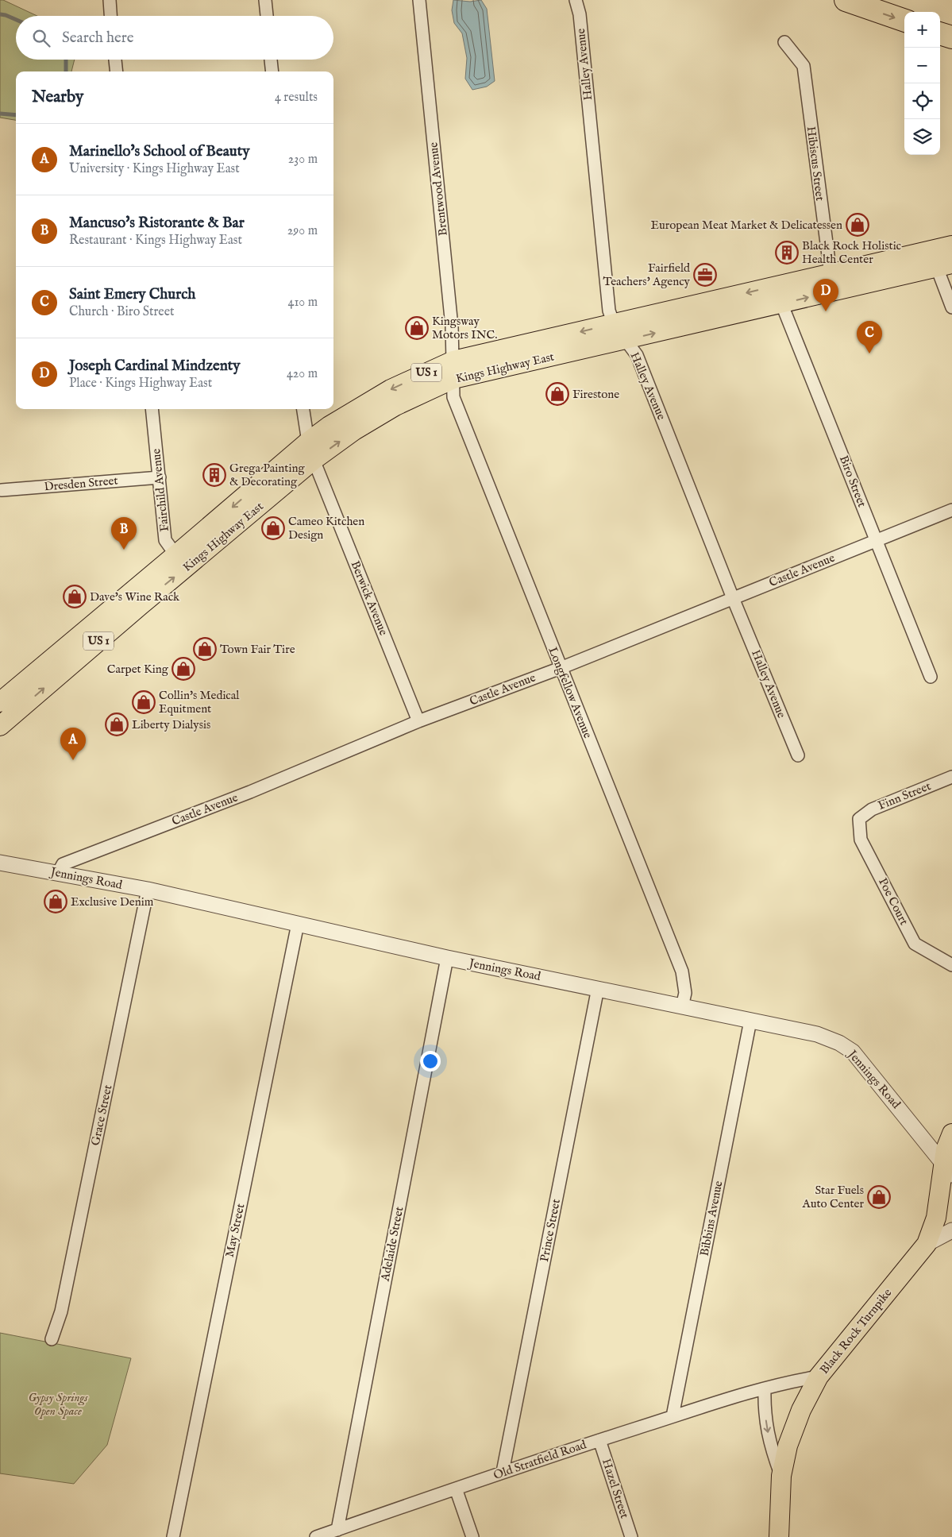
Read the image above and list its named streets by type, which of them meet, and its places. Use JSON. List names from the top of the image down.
{
  "streets": {
    "main road": ["Kings Highway East", "US 1", "Black Rock Turnpike"],
    "street": [
      "Halley Avenue",
      "Hibiscus Street",
      "Brentwood Avenue",
      "Biro Street",
      "Dresden Street",
      "Fairchild Avenue",
      "Castle Avenue",
      "Berwick Avenue",
      "Longfellow Avenue",
      "Finn Street",
      "Jennings Road",
      "Poe Court",
      "Grace Street",
      "Bibbins Avenue",
      "May Street",
      "Prince Street",
      "Adelaide Street",
      "Old Stratfield Road",
      "Hazel Street"
    ]
  },
  "crossings": [
    ["Halley Avenue", "Kings Highway East"],
    ["Halley Avenue", "Castle Avenue"],
    ["Hibiscus Street", "Kings Highway East"],
    ["Brentwood Avenue", "Kings Highway East"],
    ["Brentwood Avenue", "Longfellow Avenue"],
    ["Kings Highway East", "Biro Street"],
    ["Kings Highway East", "Fairchild Avenue"],
    ["Kings Highway East", "Berwick Avenue"],
    ["Kings Highway East", "Longfellow Avenue"],
    ["Biro Street", "Castle Avenue"],
    ["Dresden Street", "Fairchild Avenue"],
    ["Castle Avenue", "Berwick Avenue"],
    ["Castle Avenue", "Longfellow Avenue"],
    ["Castle Avenue", "Jennings Road"],
    ["Longfellow Avenue", "Jennings Road"],
    ["Finn Street", "Poe Court"],
    ["Jennings Road", "Grace Street"],
    ["Jennings Road", "Bibbins Avenue"],
    ["Jennings Road", "May Street"],
    ["Jennings Road", "Prince Street"],
    ["Jennings Road", "Adelaide Street"],
    ["Jennings Road", "Black Rock Turnpike"],
    ["Bibbins Avenue", "Old Stratfield Road"],
    ["Prince Street", "Old Stratfield Road"],
    ["Adelaide Street", "Old Stratfield Road"],
    ["Black Rock Turnpike", "Old Stratfield Road"],
    ["Old Stratfield Road", "Hazel Street"]
  ],
  "parks": ["Gypsy Springs Open Space"],
  "places": {
    "shop": [
      "European Meat Market & Delicatessen",
      "Kingsway Motors INC.",
      "Firestone",
      "Cameo Kitchen Design",
      "Dave's Wine Rack",
      "Town Fair Tire",
      "Carpet King",
      "Collin's Medical Equitment",
      "Liberty Dialysis",
      "Exclusive Denim",
      "Star Fuels Auto Center"
    ],
    "building": ["Black Rock Holistic Health Center", "Grega Painting & Decorating"],
    "office": ["Fairfield Teachers' Agency"]
  },
  "page": {
    "map_buttons": ["+", "−"],
    "search": "Search here",
    "heading": ["Nearby", "4 results"],
    "list": [
      {
        "mark": "A",
        "name": "Marinello's School of Beauty",
        "note": "University · Kings Highway East",
        "value": "230 m"
      },
      {
        "mark": "B",
        "name": "Mancuso's Ristorante & Bar",
        "note": "Restaurant · Kings Highway East",
        "value": "290 m"
      },
      {
        "mark": "C",
        "name": "Saint Emery Church",
        "note": "Church · Biro Street",
        "value": "410 m"
      },
      {
        "mark": "D",
        "name": "Joseph Cardinal Mindzenty",
        "note": "Place · Kings Highway East",
        "value": "420 m"
      }
    ],
    "pins": [
      "D",
      "C",
      "B",
      "A"
    ]
  }
}
